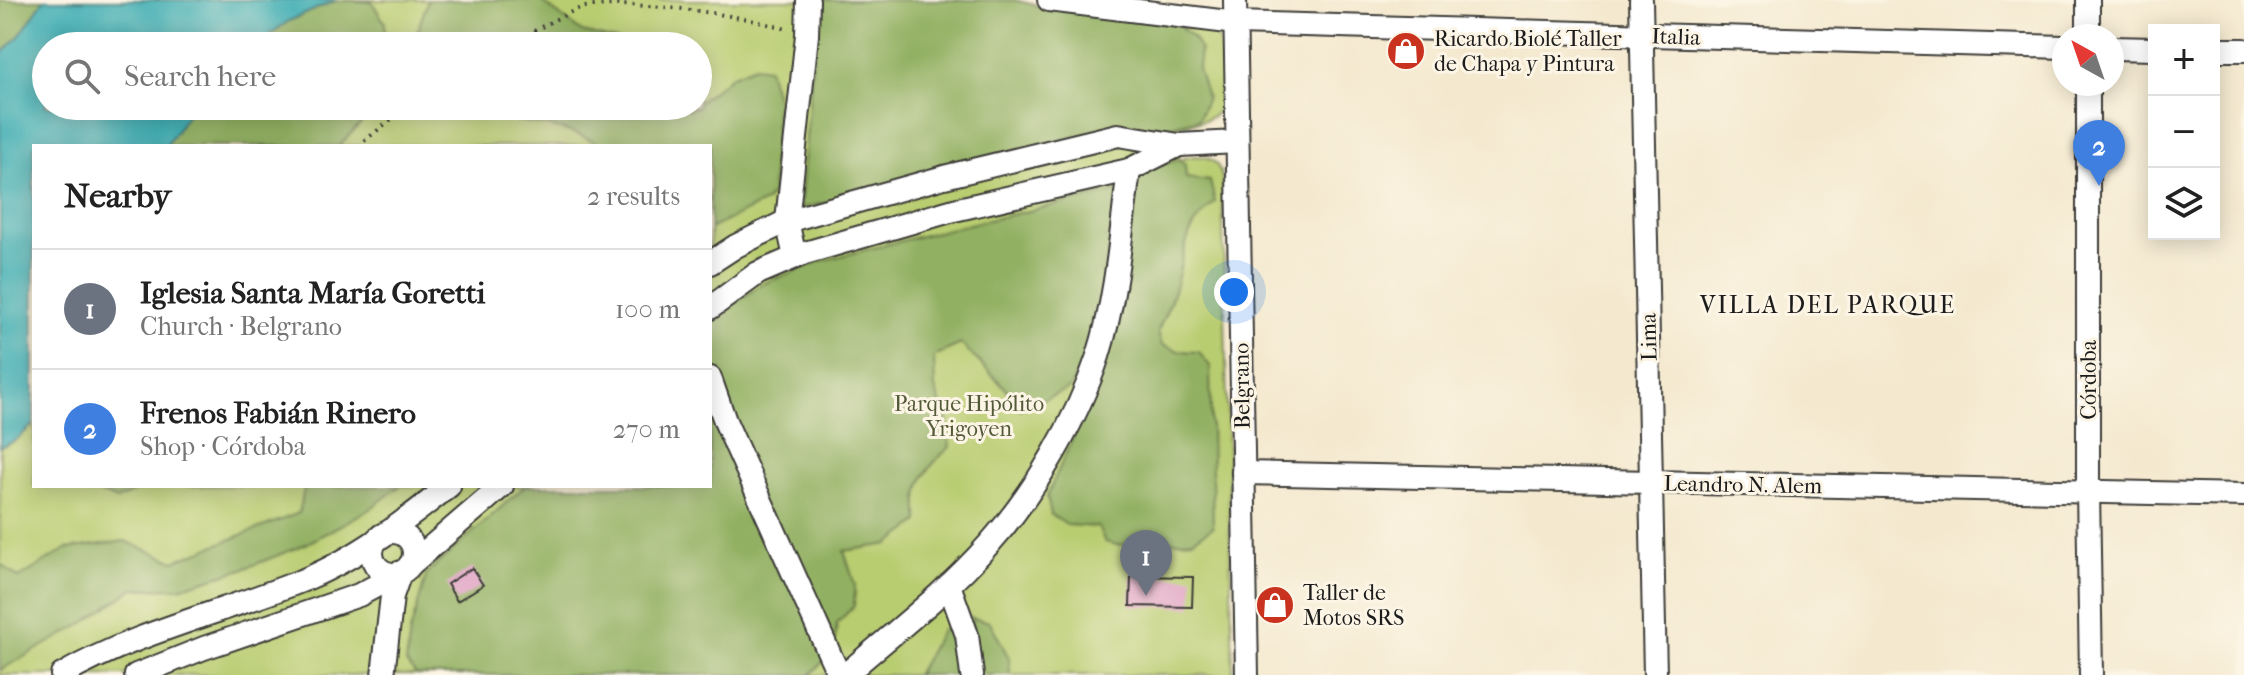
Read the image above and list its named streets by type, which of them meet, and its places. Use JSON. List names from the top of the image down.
{
  "streets": {
    "street": [
      "Italia",
      "Lima",
      "Córdoba",
      "Belgrano",
      "Leandro N. Alem"
    ]
  },
  "crossings": [
    ["Italia", "Lima"],
    ["Italia", "Belgrano"],
    ["Lima", "Leandro N. Alem"],
    ["Córdoba", "Leandro N. Alem"],
    ["Belgrano", "Leandro N. Alem"]
  ],
  "districts": ["VILLA DEL PARQUE"],
  "parks": ["Parque Hipólito Yrigoyen"],
  "places": {
    "shop": ["Ricardo Biolé Taller de Chapa y Pintura", "Taller de Motos SRS"]
  },
  "north": "top left",
  "page": {
    "map_buttons": ["+", "−"],
    "search": "Search here",
    "pins": ["2", "1"],
    "heading": ["Nearby", "2 results"],
    "list": [
      {
        "mark": "1",
        "name": "Iglesia Santa María Goretti",
        "note": "Church · Belgrano",
        "value": "100 m"
      },
      {
        "mark": "2",
        "name": "Frenos Fabián Rinero",
        "note": "Shop · Córdoba",
        "value": "270 m"
      }
    ]
  }
}
